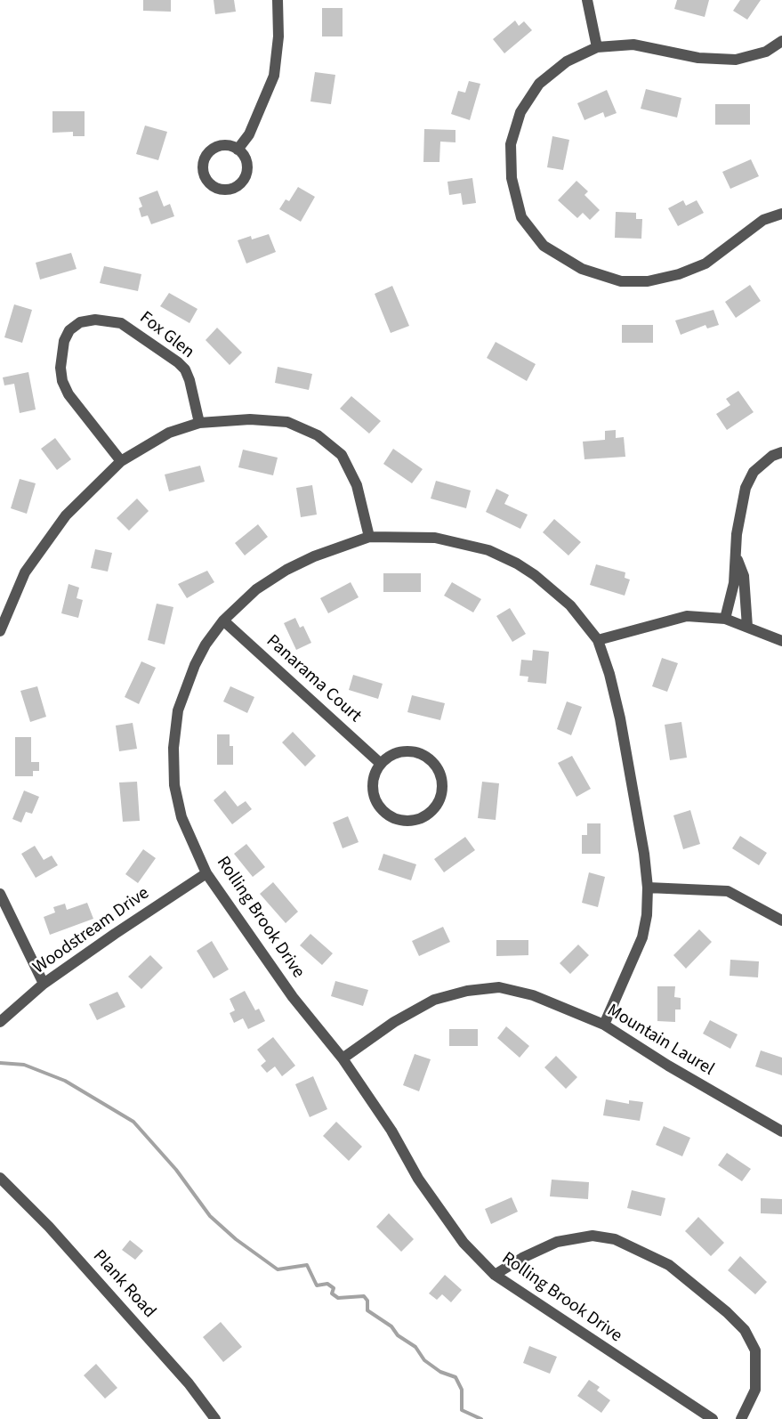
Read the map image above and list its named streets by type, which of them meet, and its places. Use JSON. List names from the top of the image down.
{
  "streets": {
    "street": [
      "Fox Glen",
      "Panarama Court",
      "Rolling Brook Drive",
      "Woodstream Drive",
      "Mountain Laurel",
      "Plank Road"
    ]
  },
  "crossings": [
    ["Panarama Court", "Rolling Brook Drive"],
    ["Rolling Brook Drive", "Woodstream Drive"],
    ["Rolling Brook Drive", "Mountain Laurel"]
  ]
}
